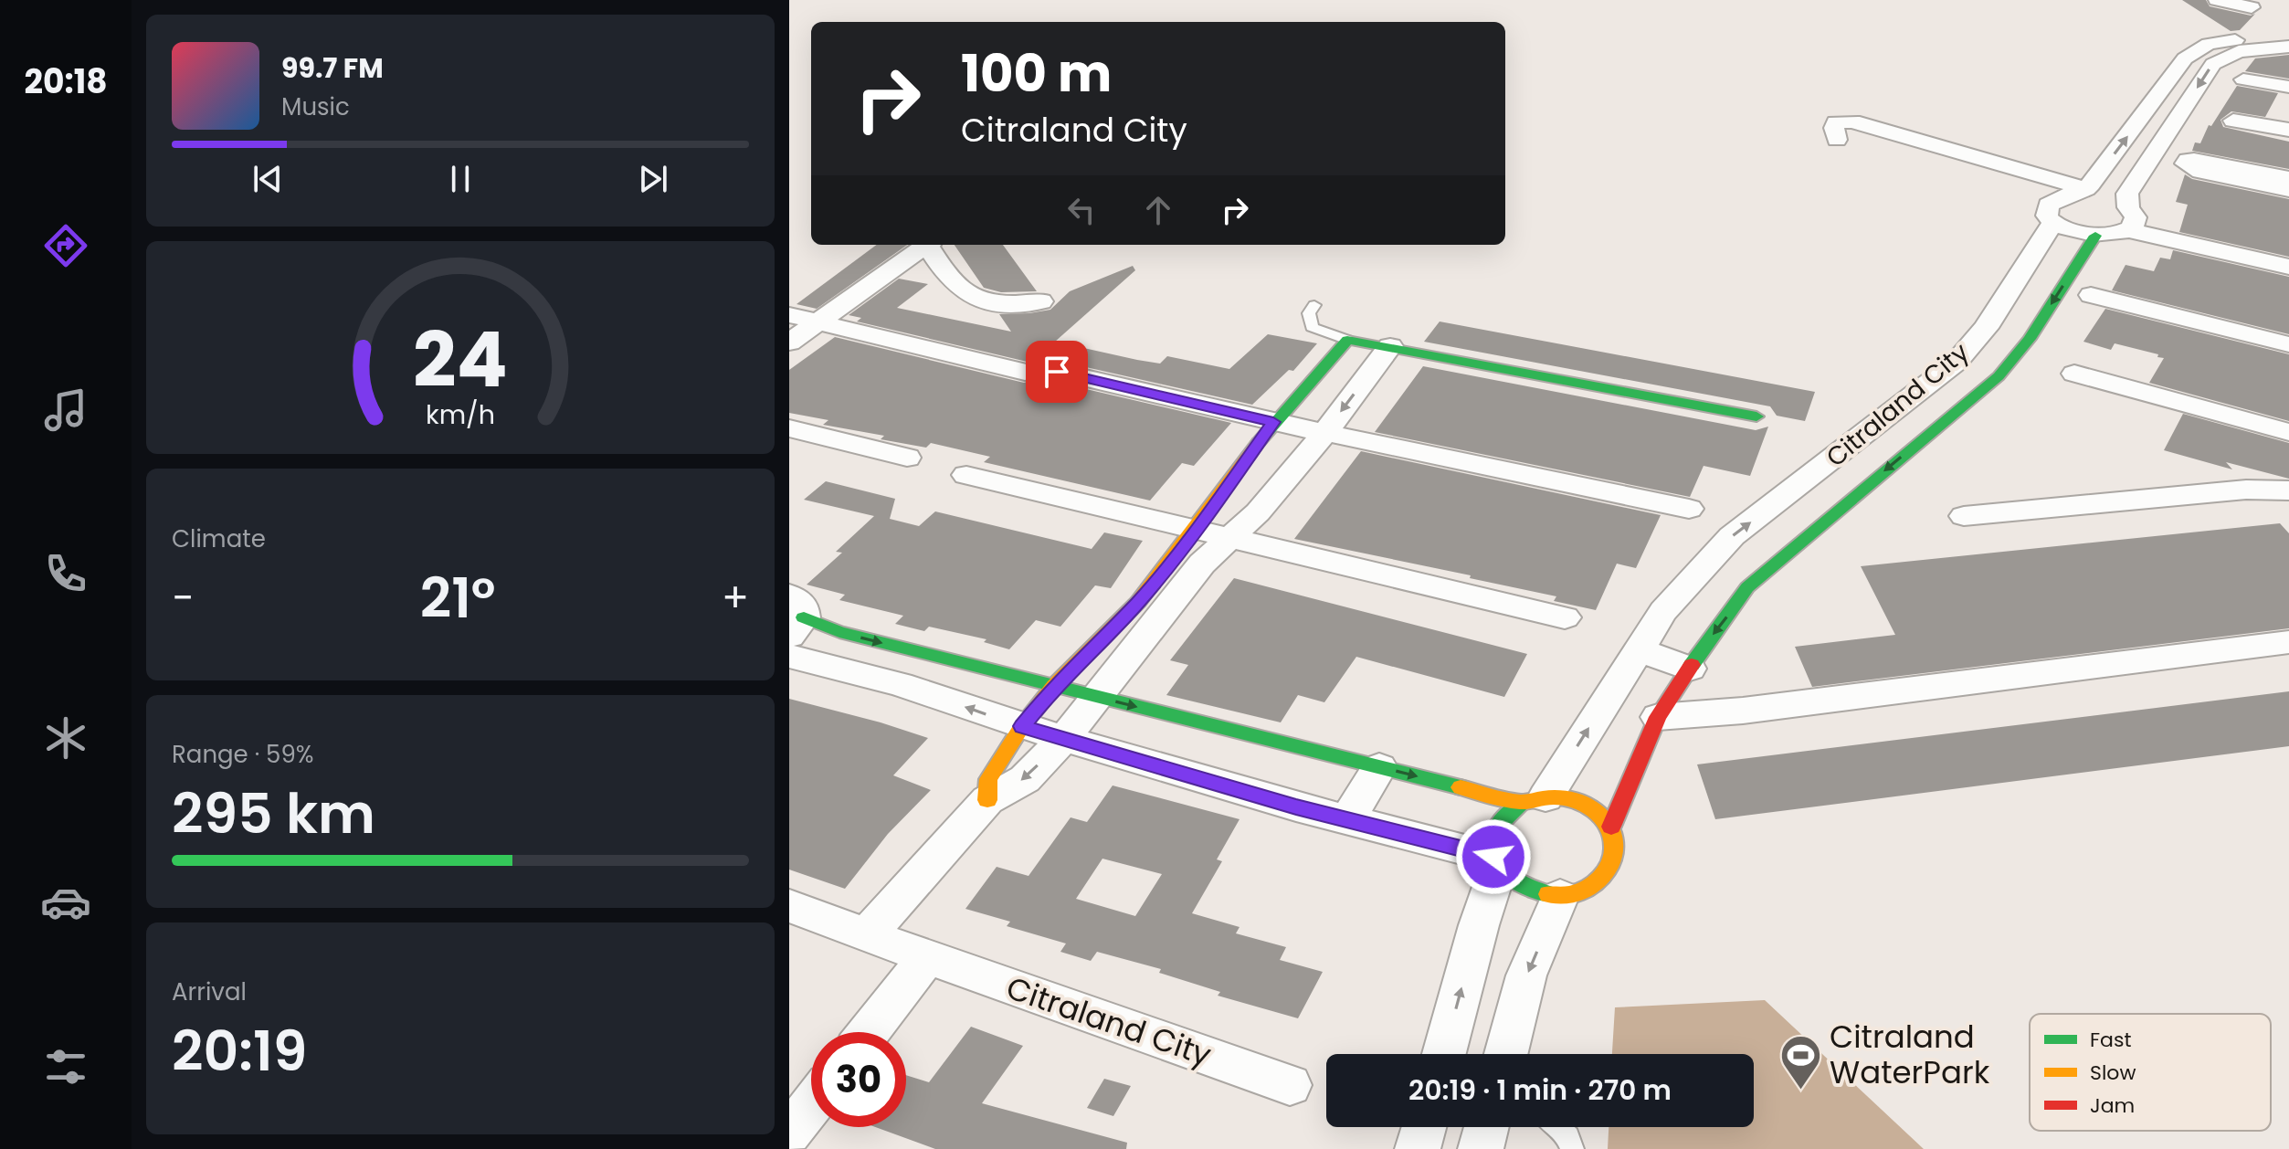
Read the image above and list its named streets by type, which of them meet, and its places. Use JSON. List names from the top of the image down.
{
  "streets": {
    "street": ["Citraland City"]
  },
  "places": {
    "sports": ["Citraland WaterPark"]
  },
  "legend": ["Fast", "Slow", "Jam"],
  "page": {
    "tabs": "20:18",
    "turn": ["100 m", "Citraland City"],
    "song": ["99.7 FM", "Music"],
    "tile": [
      "Climate",
      ["Range · 59%", "295 km"],
      ["Arrival", "20:19"]
    ],
    "heat": ["−", "21°", "+"],
    "limit": "30",
    "trip": "20:19 · 1 min · 270 m",
    "gauge": ["24", "km/h"]
  }
}
